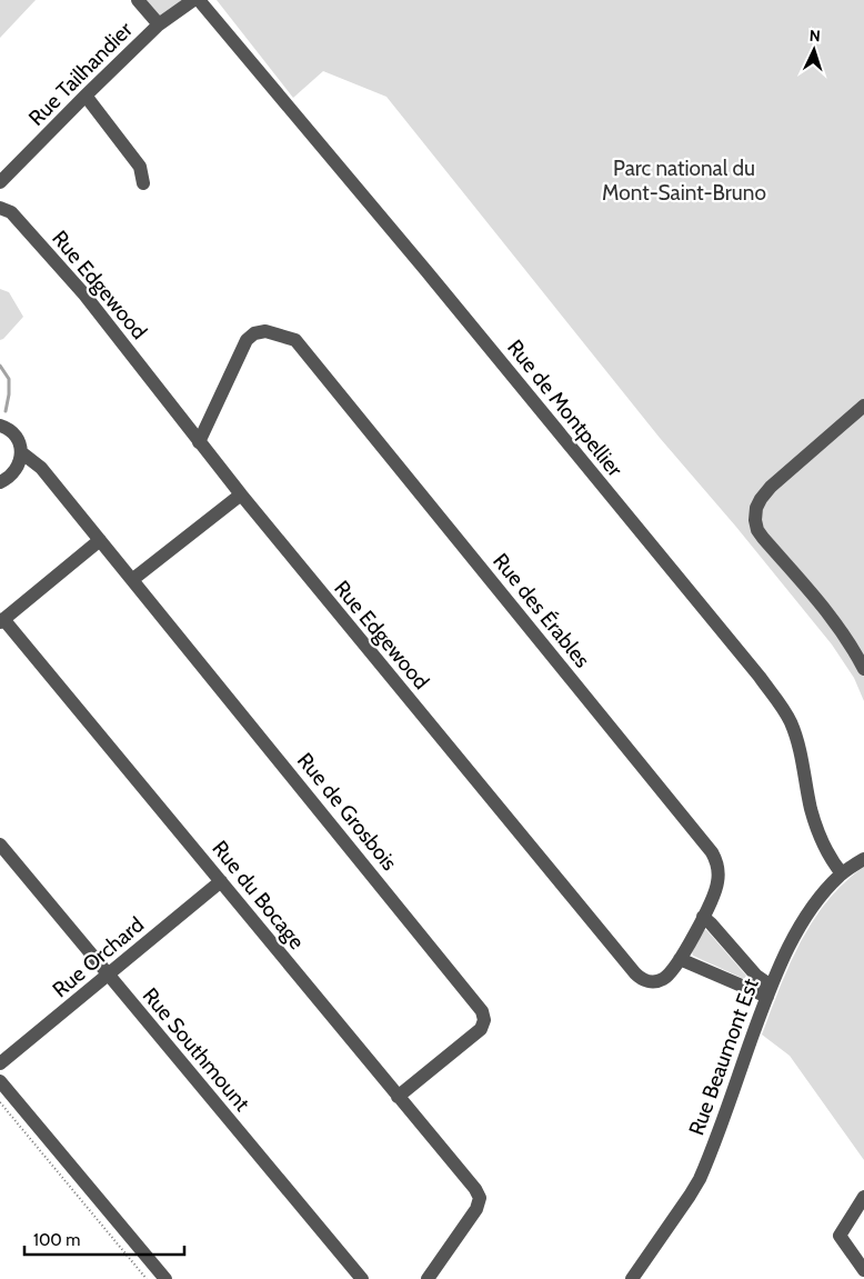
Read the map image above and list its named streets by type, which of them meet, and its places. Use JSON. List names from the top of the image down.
{
  "streets": {
    "street": [
      "Rue Tailhandier",
      "Rue Edgewood",
      "Rue de Montpellier",
      "Rue des Érables",
      "Rue de Grosbois",
      "Rue du Bocage",
      "Rue Orchard",
      "Rue Southmount",
      "Rue Beaumont Est"
    ]
  },
  "crossings": [
    ["Rue Edgewood", "Rue des Érables"],
    ["Rue de Montpellier", "Rue Beaumont Est"],
    ["Rue de Grosbois", "Rue du Bocage"],
    ["Rue du Bocage", "Rue Orchard"],
    ["Rue Orchard", "Rue Southmount"]
  ],
  "parks": ["Parc national du Mont-Saint-Bruno"],
  "scale_bar": "100 m",
  "north": "top"
}
